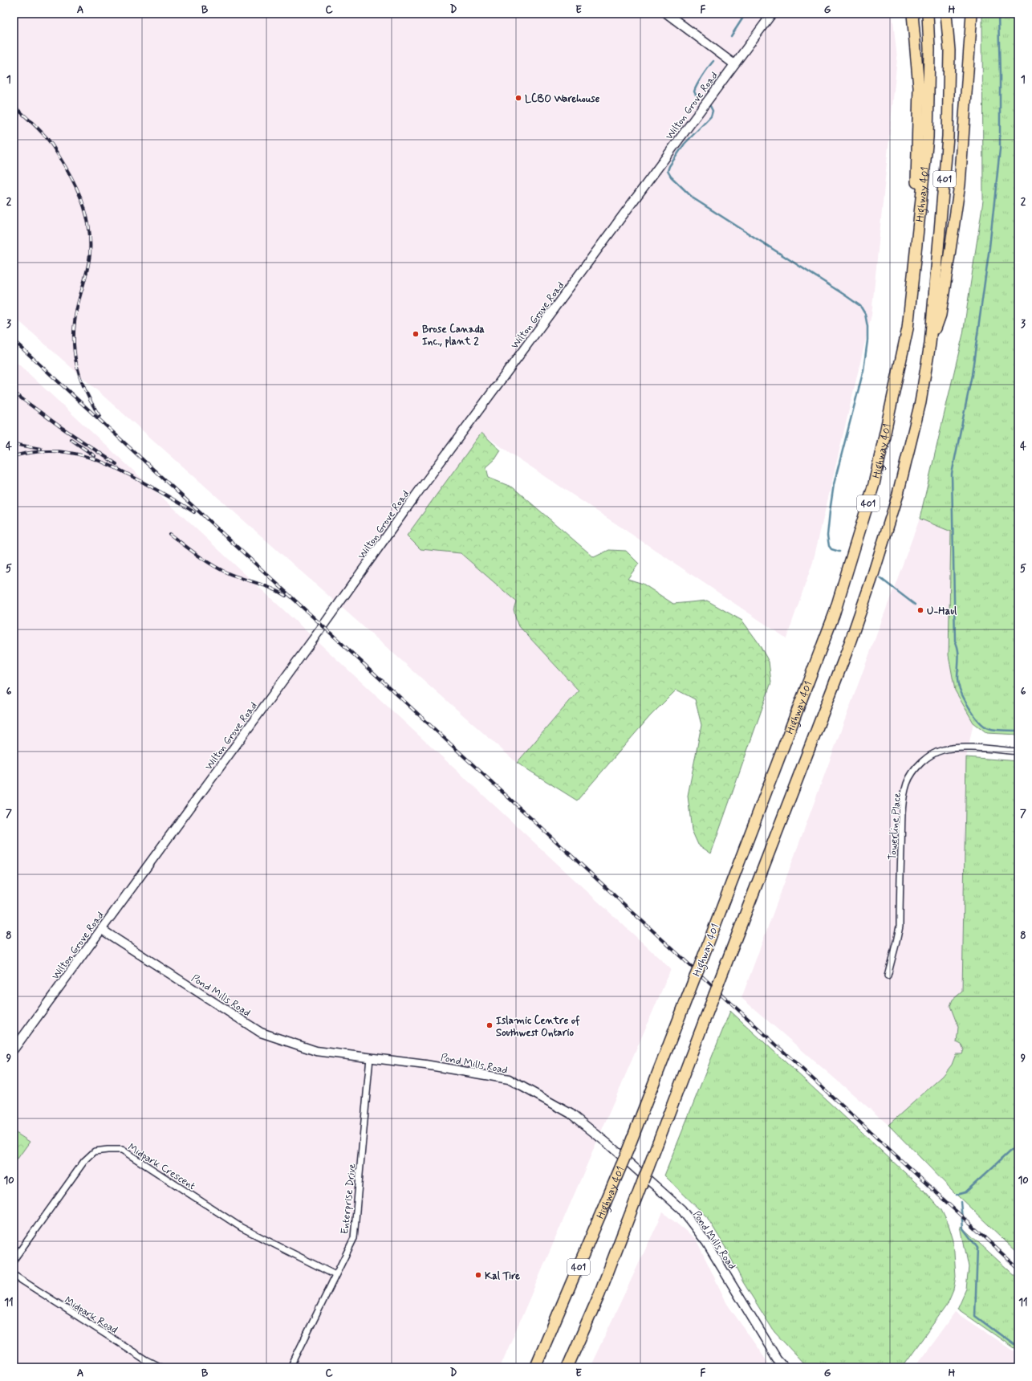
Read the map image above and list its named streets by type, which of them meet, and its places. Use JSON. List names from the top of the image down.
{
  "streets": {
    "highway": ["401", "Highway 401"],
    "main road": ["Wilton Grove Road", "Pond Mills Road"],
    "street": [
      "Towerline Place",
      "Midpark Crescent",
      "Enterprise Drive",
      "Midpark Road"
    ]
  },
  "crossings": [
    ["Wilton Grove Road", "Pond Mills Road"],
    ["Pond Mills Road", "Enterprise Drive"],
    ["Midpark Crescent", "Enterprise Drive"]
  ],
  "places": [
    "LCBO Warehouse",
    "Brose Canada Inc., plant 2",
    "U-Haul",
    "Islamic Centre of Southwest Ontario",
    "Kal Tire"
  ],
  "grid": {
    "columns": [
      "A",
      "B",
      "C",
      "D",
      "E",
      "F",
      "G",
      "H"
    ],
    "rows": [
      "1",
      "2",
      "3",
      "4",
      "5",
      "6",
      "7",
      "8",
      "9",
      "10",
      "11"
    ]
  }
}
